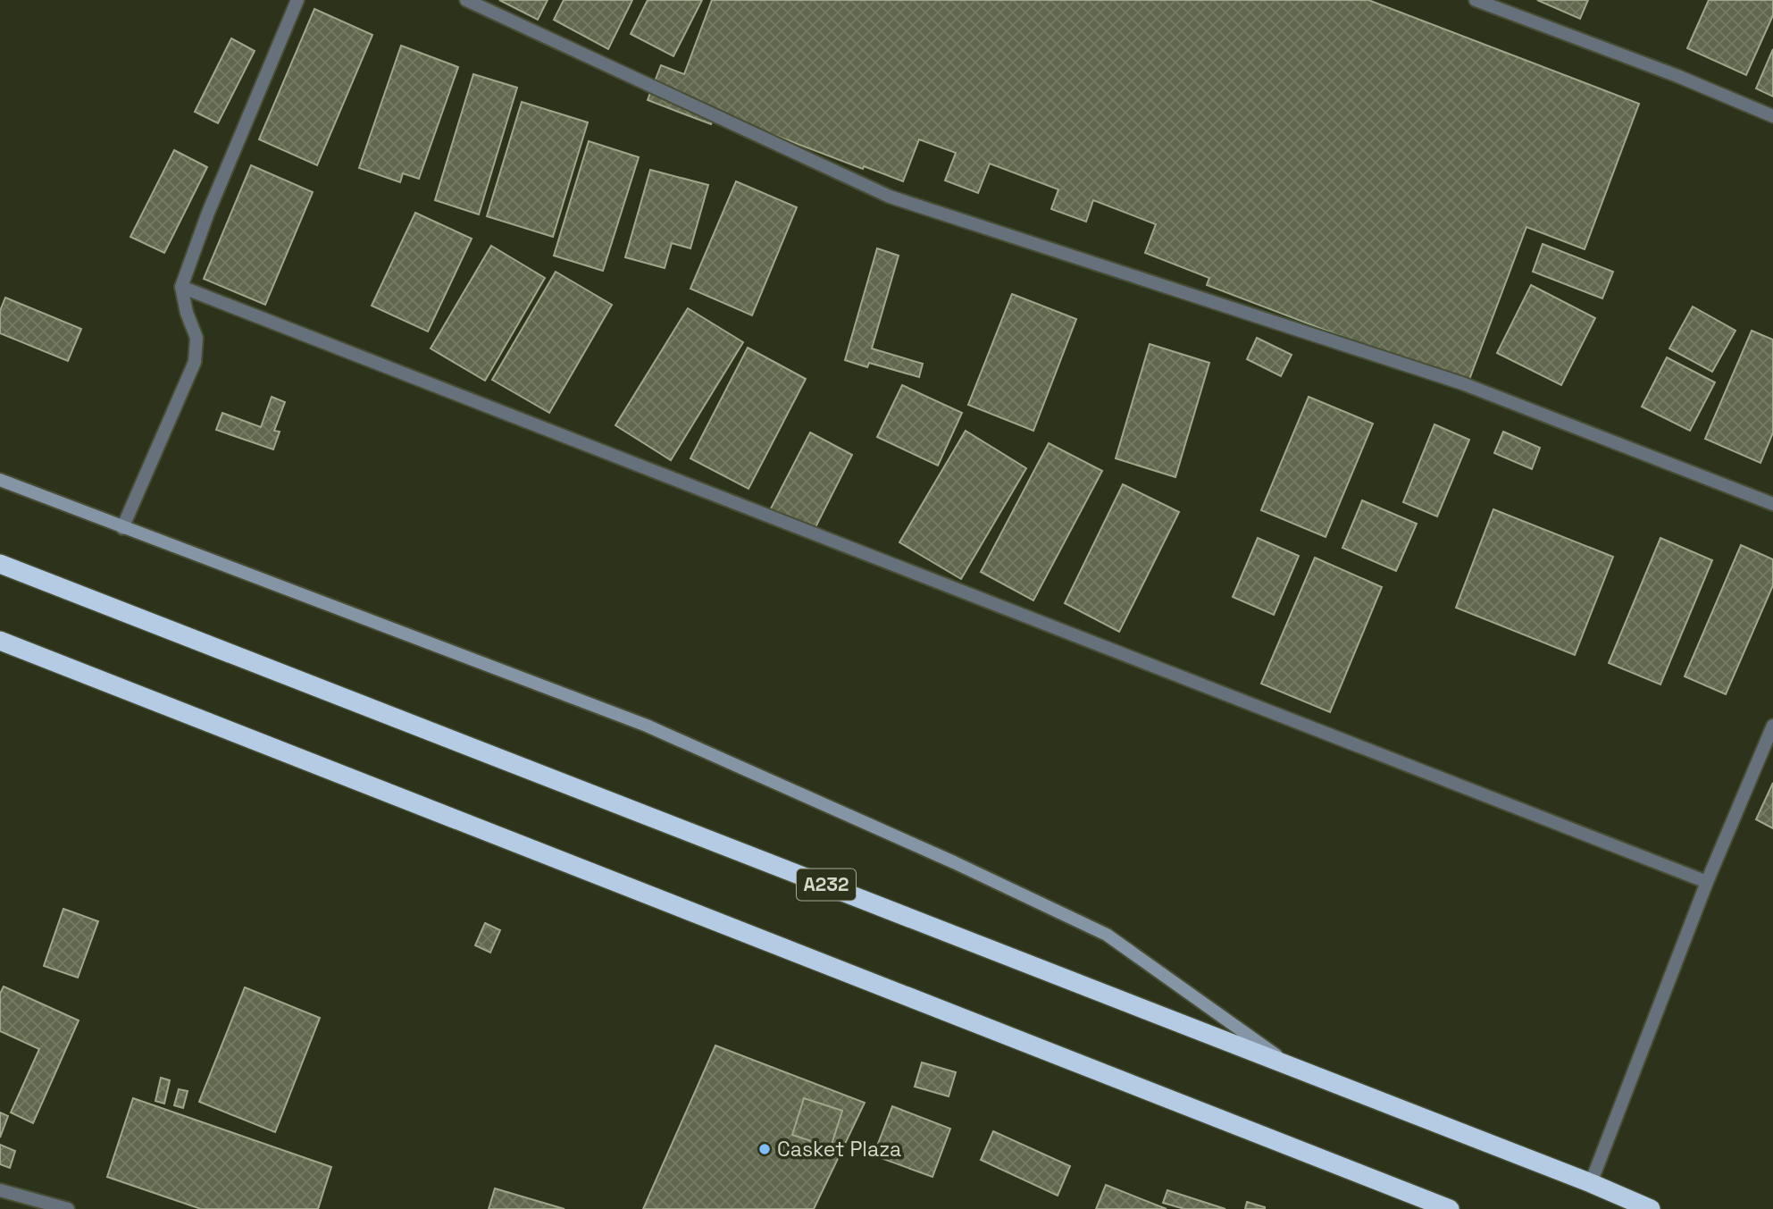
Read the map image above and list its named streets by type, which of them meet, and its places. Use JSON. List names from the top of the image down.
{
  "streets": {
    "highway": ["A232"]
  },
  "places": ["Casket Plaza"]
}
